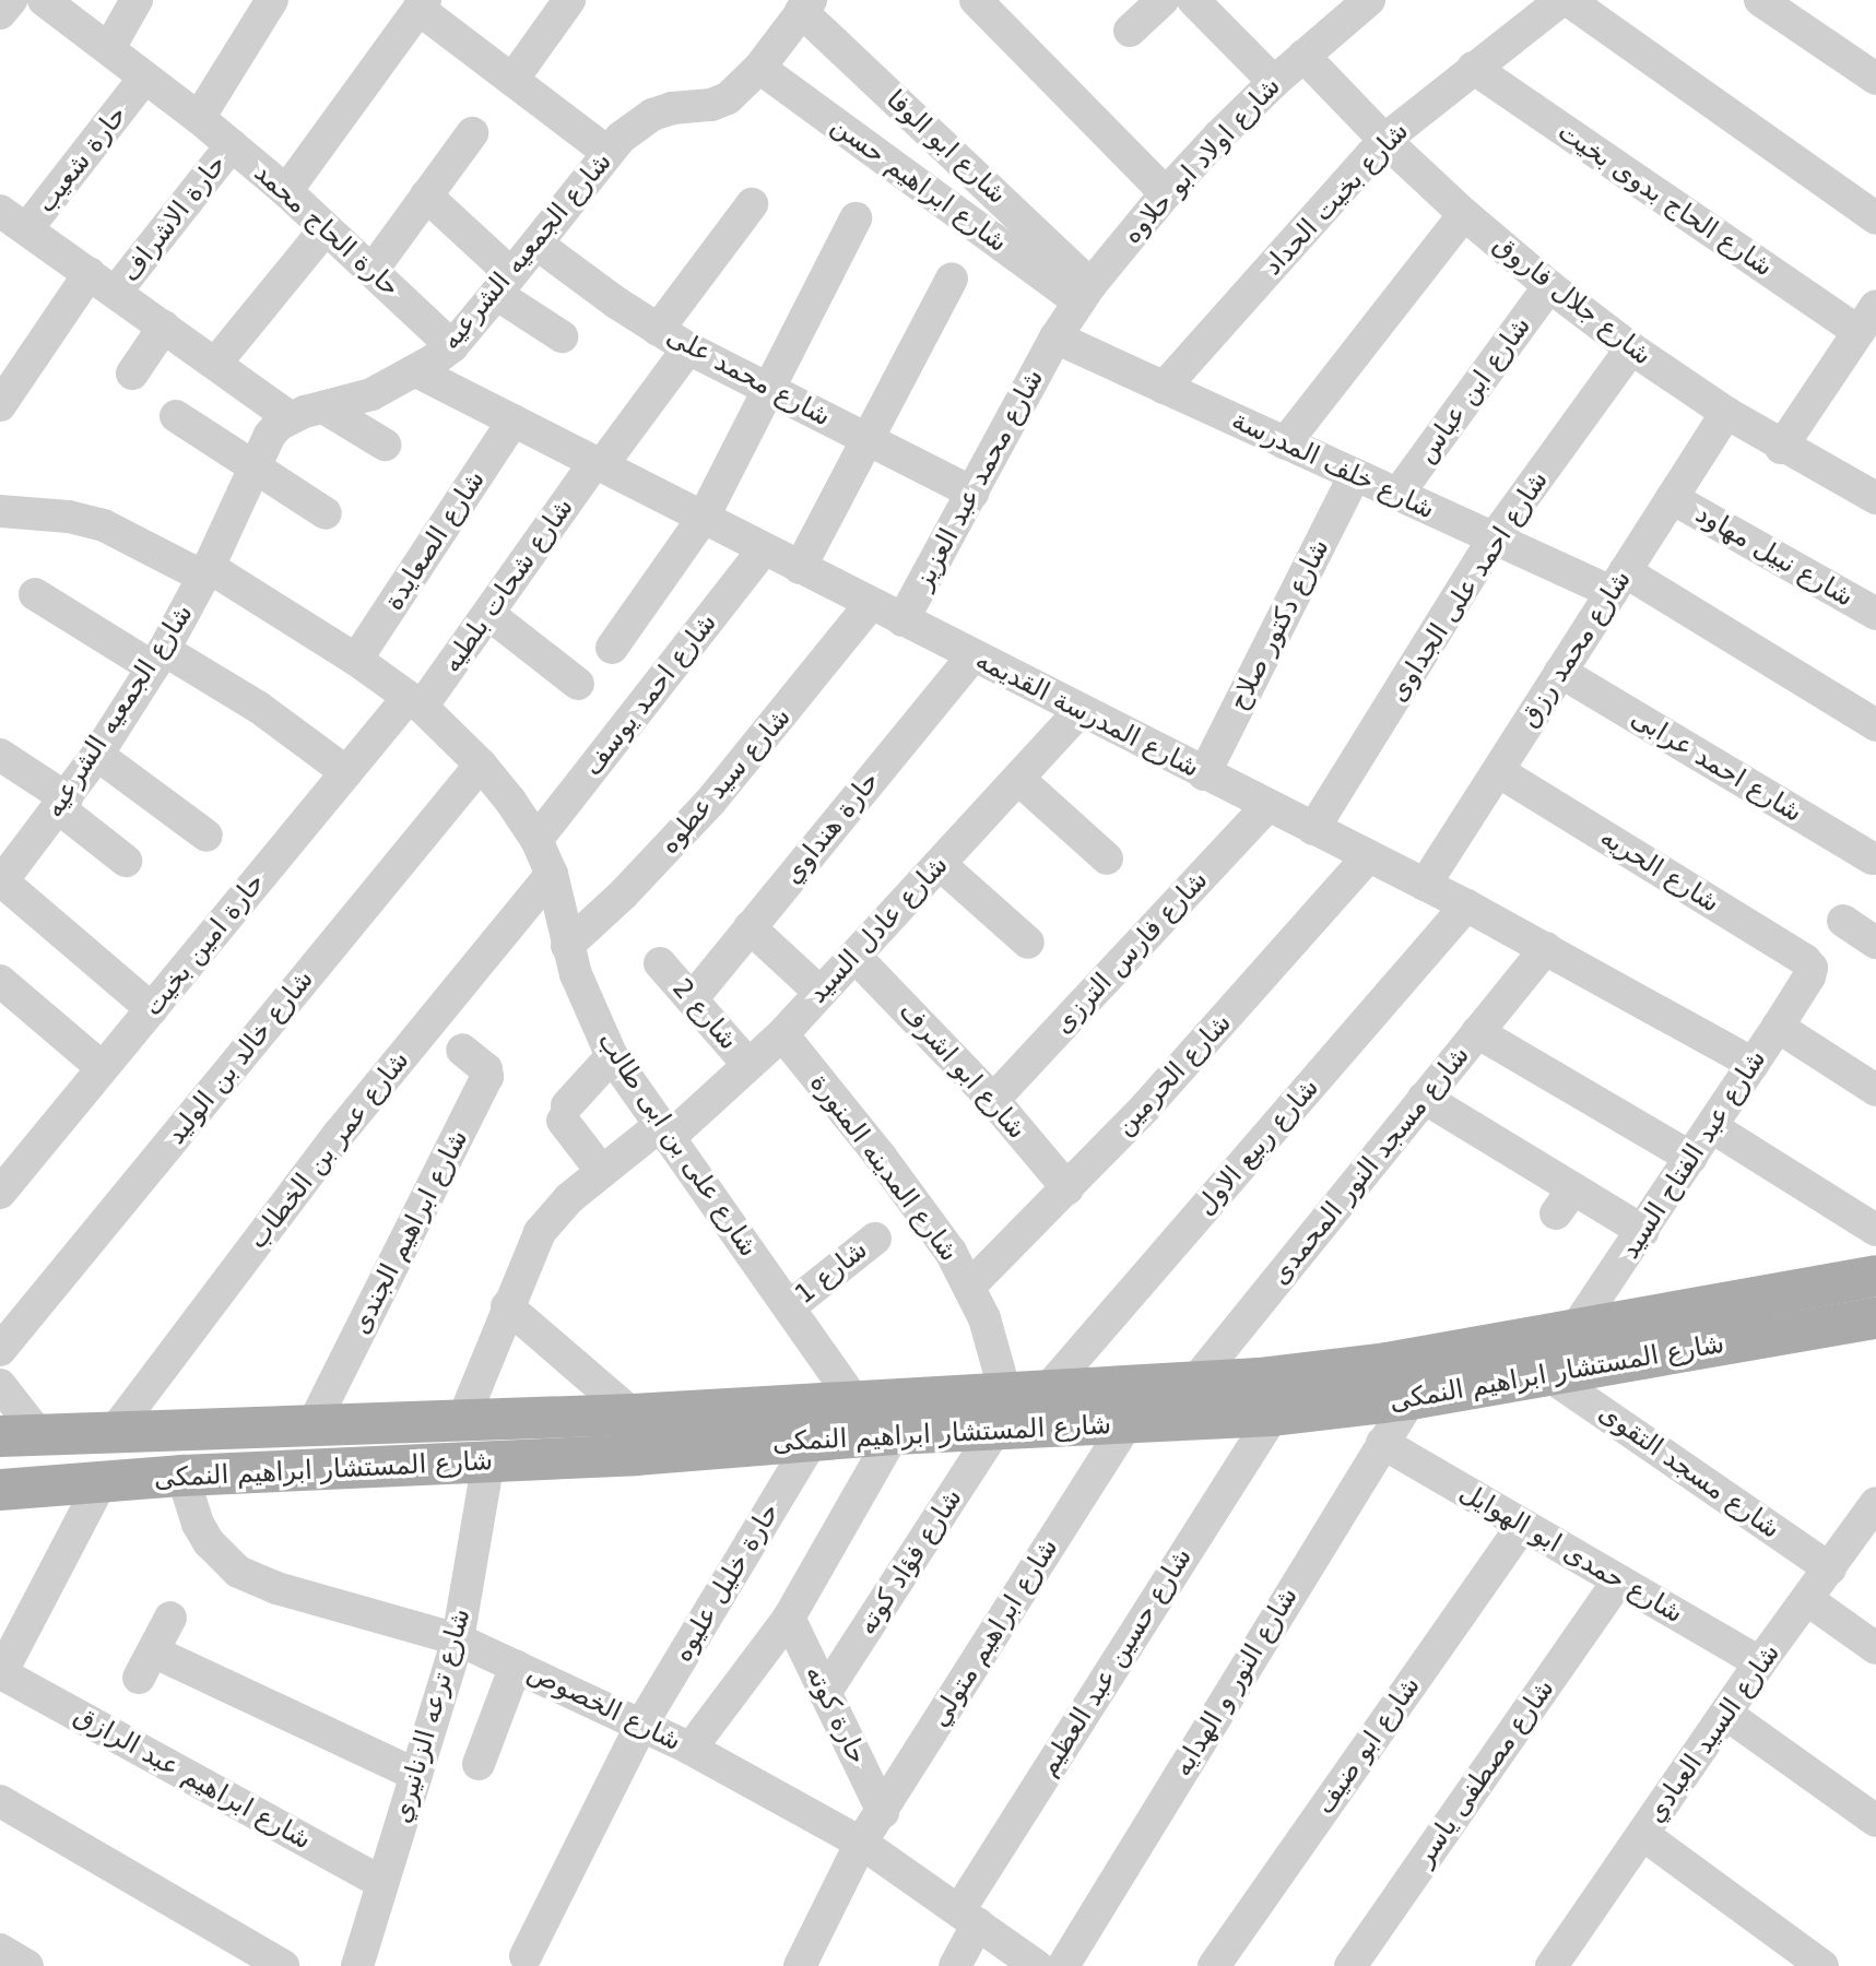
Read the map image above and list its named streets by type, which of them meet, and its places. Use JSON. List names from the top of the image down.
{
  "streets": {
    "main road": ["شارع المستشار ابراهيم النمكى"],
    "street": [
      "شارع ابو الوفا",
      "حارة شعيب",
      "شارع اولاد ابو حلاوه",
      "شارع ابراهيم حسن",
      "شارع بخيت الحداد",
      "شارع الحاج بدوى بخيت",
      "حارة الاشراف",
      "حارة الحاج محمد",
      "شارع الجمعيه الشرعيه",
      "شارع جلال فاروق",
      "شارع محمد على",
      "شارع ابن عباس",
      "شارع خلف المدرسة",
      "شارع محمد عبد العزيز",
      "شارع الصعايدة",
      "شارع نبيل مهاود",
      "شارع شحات بلطيه",
      "شارع احمد على الجداوى",
      "شارع دكتور صلاح",
      "شارع محمد رزق",
      "شارع احمد يوسف",
      "شارع المدرسة القديمه",
      "شارع احمد عرابى",
      "شارع سيد عطوه",
      "حارة هنداوي",
      "شارع الحريه",
      "شارع عادل السيد",
      "حارة امين بخيت",
      "شارع فارس الترزى",
      "شارع 2",
      "شارع خالد بن الوليد",
      "شارع ابو اشرف",
      "شارع الحرمين",
      "شارع على بن ابى طالب",
      "شارع ربيع الاول",
      "شارع عمر بن الخطاب",
      "شارع عبد الفتاح السيد",
      "شارع مسجد النور المحمدى",
      "شارع المدينه المنورة",
      "شارع ابراهيم الجندى",
      "شارع 1",
      "شارع مسجد التقوى",
      "شارع حمدى ابو الهوايل",
      "شارع فؤاد كوته",
      "حارة خليل عليوه",
      "شارع ابراهيم متولي",
      "شارع حسين عبد العظيم",
      "شارع النور و الهدايه",
      "شارع الخصوص",
      "حارة كوته",
      "شارع ترعه الزنانيري",
      "شارع السيد العبادي",
      "شارع ابو ضيف",
      "شارع مصطفى ياسر",
      "شارع ابراهيم عبد الرازق"
    ]
  },
  "crossings": [
    ["شارع ابو الوفا", "شارع اولاد ابو حلاوه"],
    ["شارع ابو الوفا", "شارع ابراهيم حسن"],
    ["شارع ابو الوفا", "شارع الجمعيه الشرعيه"],
    ["شارع اولاد ابو حلاوه", "شارع ابراهيم حسن"],
    ["شارع اولاد ابو حلاوه", "شارع جلال فاروق"],
    ["شارع اولاد ابو حلاوه", "شارع خلف المدرسة"],
    ["شارع اولاد ابو حلاوه", "شارع محمد عبد العزيز"],
    ["شارع ابراهيم حسن", "شارع الجمعيه الشرعيه"],
    ["شارع بخيت الحداد", "شارع الحاج بدوى بخيت"],
    ["شارع بخيت الحداد", "شارع جلال فاروق"],
    ["شارع بخيت الحداد", "شارع خلف المدرسة"],
    ["حارة الاشراف", "حارة الحاج محمد"],
    ["حارة الحاج محمد", "شارع الجمعيه الشرعيه"],
    ["شارع الجمعيه الشرعيه", "شارع محمد على"],
    ["شارع الجمعيه الشرعيه", "شارع المدرسة القديمه"],
    ["شارع الجمعيه الشرعيه", "شارع على بن ابى طالب"],
    ["شارع جلال فاروق", "شارع ابن عباس"],
    ["شارع جلال فاروق", "شارع احمد على الجداوى"],
    ["شارع جلال فاروق", "شارع محمد رزق"],
    ["شارع محمد على", "شارع محمد عبد العزيز"],
    ["شارع محمد على", "شارع شحات بلطيه"],
    ["شارع ابن عباس", "شارع خلف المدرسة"],
    ["شارع خلف المدرسة", "شارع محمد عبد العزيز"],
    ["شارع خلف المدرسة", "شارع احمد على الجداوى"],
    ["شارع خلف المدرسة", "شارع دكتور صلاح"],
    ["شارع خلف المدرسة", "شارع محمد رزق"],
    ["شارع محمد عبد العزيز", "شارع المدرسة القديمه"],
    ["شارع الصعايدة", "شارع المدرسة القديمه"],
    ["شارع الصعايدة", "شارع على بن ابى طالب"],
    ["شارع نبيل مهاود", "شارع محمد رزق"],
    ["شارع شحات بلطيه", "شارع المدرسة القديمه"],
    ["شارع شحات بلطيه", "حارة امين بخيت"],
    ["شارع شحات بلطيه", "شارع على بن ابى طالب"],
    ["شارع احمد على الجداوى", "شارع المدرسة القديمه"],
    ["شارع دكتور صلاح", "شارع المدرسة القديمه"],
    ["شارع محمد رزق", "شارع المدرسة القديمه"],
    ["شارع محمد رزق", "شارع احمد عرابى"],
    ["شارع محمد رزق", "شارع الحريه"],
    ["شارع احمد يوسف", "شارع المدرسة القديمه"],
    ["شارع احمد يوسف", "شارع على بن ابى طالب"],
    ["شارع المدرسة القديمه", "شارع سيد عطوه"],
    ["شارع المدرسة القديمه", "حارة هنداوي"],
    ["شارع المدرسة القديمه", "شارع عادل السيد"],
    ["شارع المدرسة القديمه", "شارع فارس الترزى"],
    ["شارع المدرسة القديمه", "شارع الحرمين"],
    ["شارع المدرسة القديمه", "شارع ربيع الاول"],
    ["شارع المدرسة القديمه", "شارع عبد الفتاح السيد"],
    ["شارع المدرسة القديمه", "شارع مسجد النور المحمدى"],
    ["شارع سيد عطوه", "شارع على بن ابى طالب"],
    ["حارة هنداوي", "شارع 2"],
    ["شارع الحريه", "شارع عبد الفتاح السيد"],
    ["شارع عادل السيد", "شارع 2"],
    ["شارع عادل السيد", "شارع ابو اشرف"],
    ["شارع عادل السيد", "شارع على بن ابى طالب"],
    ["شارع عادل السيد", "شارع المدينه المنورة"],
    ["شارع عادل السيد", "شارع المستشار ابراهيم النمكى"],
    ["حارة امين بخيت", "شارع على بن ابى طالب"],
    ["شارع فارس الترزى", "شارع ابو اشرف"],
    ["شارع خالد بن الوليد", "شارع على بن ابى طالب"],
    ["شارع ابو اشرف", "شارع الحرمين"],
    ["شارع الحرمين", "شارع المدينه المنورة"],
    ["شارع على بن ابى طالب", "شارع عمر بن الخطاب"],
    ["شارع على بن ابى طالب", "شارع 1"],
    ["شارع على بن ابى طالب", "شارع المستشار ابراهيم النمكى"],
    ["شارع ربيع الاول", "شارع المستشار ابراهيم النمكى"],
    ["شارع عمر بن الخطاب", "شارع المستشار ابراهيم النمكى"],
    ["شارع عبد الفتاح السيد", "شارع المستشار ابراهيم النمكى"],
    ["شارع مسجد النور المحمدى", "شارع المستشار ابراهيم النمكى"],
    ["شارع المدينه المنورة", "شارع المستشار ابراهيم النمكى"],
    ["شارع المدينه المنورة", "شارع فؤاد كوته"],
    ["شارع ابراهيم الجندى", "شارع المستشار ابراهيم النمكى"],
    ["شارع المستشار ابراهيم النمكى", "شارع مسجد التقوى"],
    ["شارع المستشار ابراهيم النمكى", "شارع فؤاد كوته"],
    ["شارع المستشار ابراهيم النمكى", "حارة خليل عليوه"],
    ["شارع المستشار ابراهيم النمكى", "شارع ابراهيم متولي"],
    ["شارع المستشار ابراهيم النمكى", "شارع حسين عبد العظيم"],
    ["شارع المستشار ابراهيم النمكى", "شارع النور و الهدايه"],
    ["شارع المستشار ابراهيم النمكى", "شارع الخصوص"],
    ["شارع المستشار ابراهيم النمكى", "شارع ترعه الزنانيري"],
    ["شارع مسجد التقوى", "شارع السيد العبادي"],
    ["شارع حمدى ابو الهوايل", "شارع النور و الهدايه"],
    ["شارع حمدى ابو الهوايل", "شارع السيد العبادي"],
    ["شارع حمدى ابو الهوايل", "شارع ابو ضيف"],
    ["شارع حمدى ابو الهوايل", "شارع مصطفى ياسر"],
    ["شارع فؤاد كوته", "حارة كوته"],
    ["حارة خليل عليوه", "شارع الخصوص"],
    ["شارع ابراهيم متولي", "شارع الخصوص"],
    ["شارع ابراهيم متولي", "حارة كوته"],
    ["شارع حسين عبد العظيم", "شارع الخصوص"],
    ["شارع الخصوص", "شارع ترعه الزنانيري"],
    ["شارع ترعه الزنانيري", "شارع ابراهيم عبد الرازق"]
  ]
}
